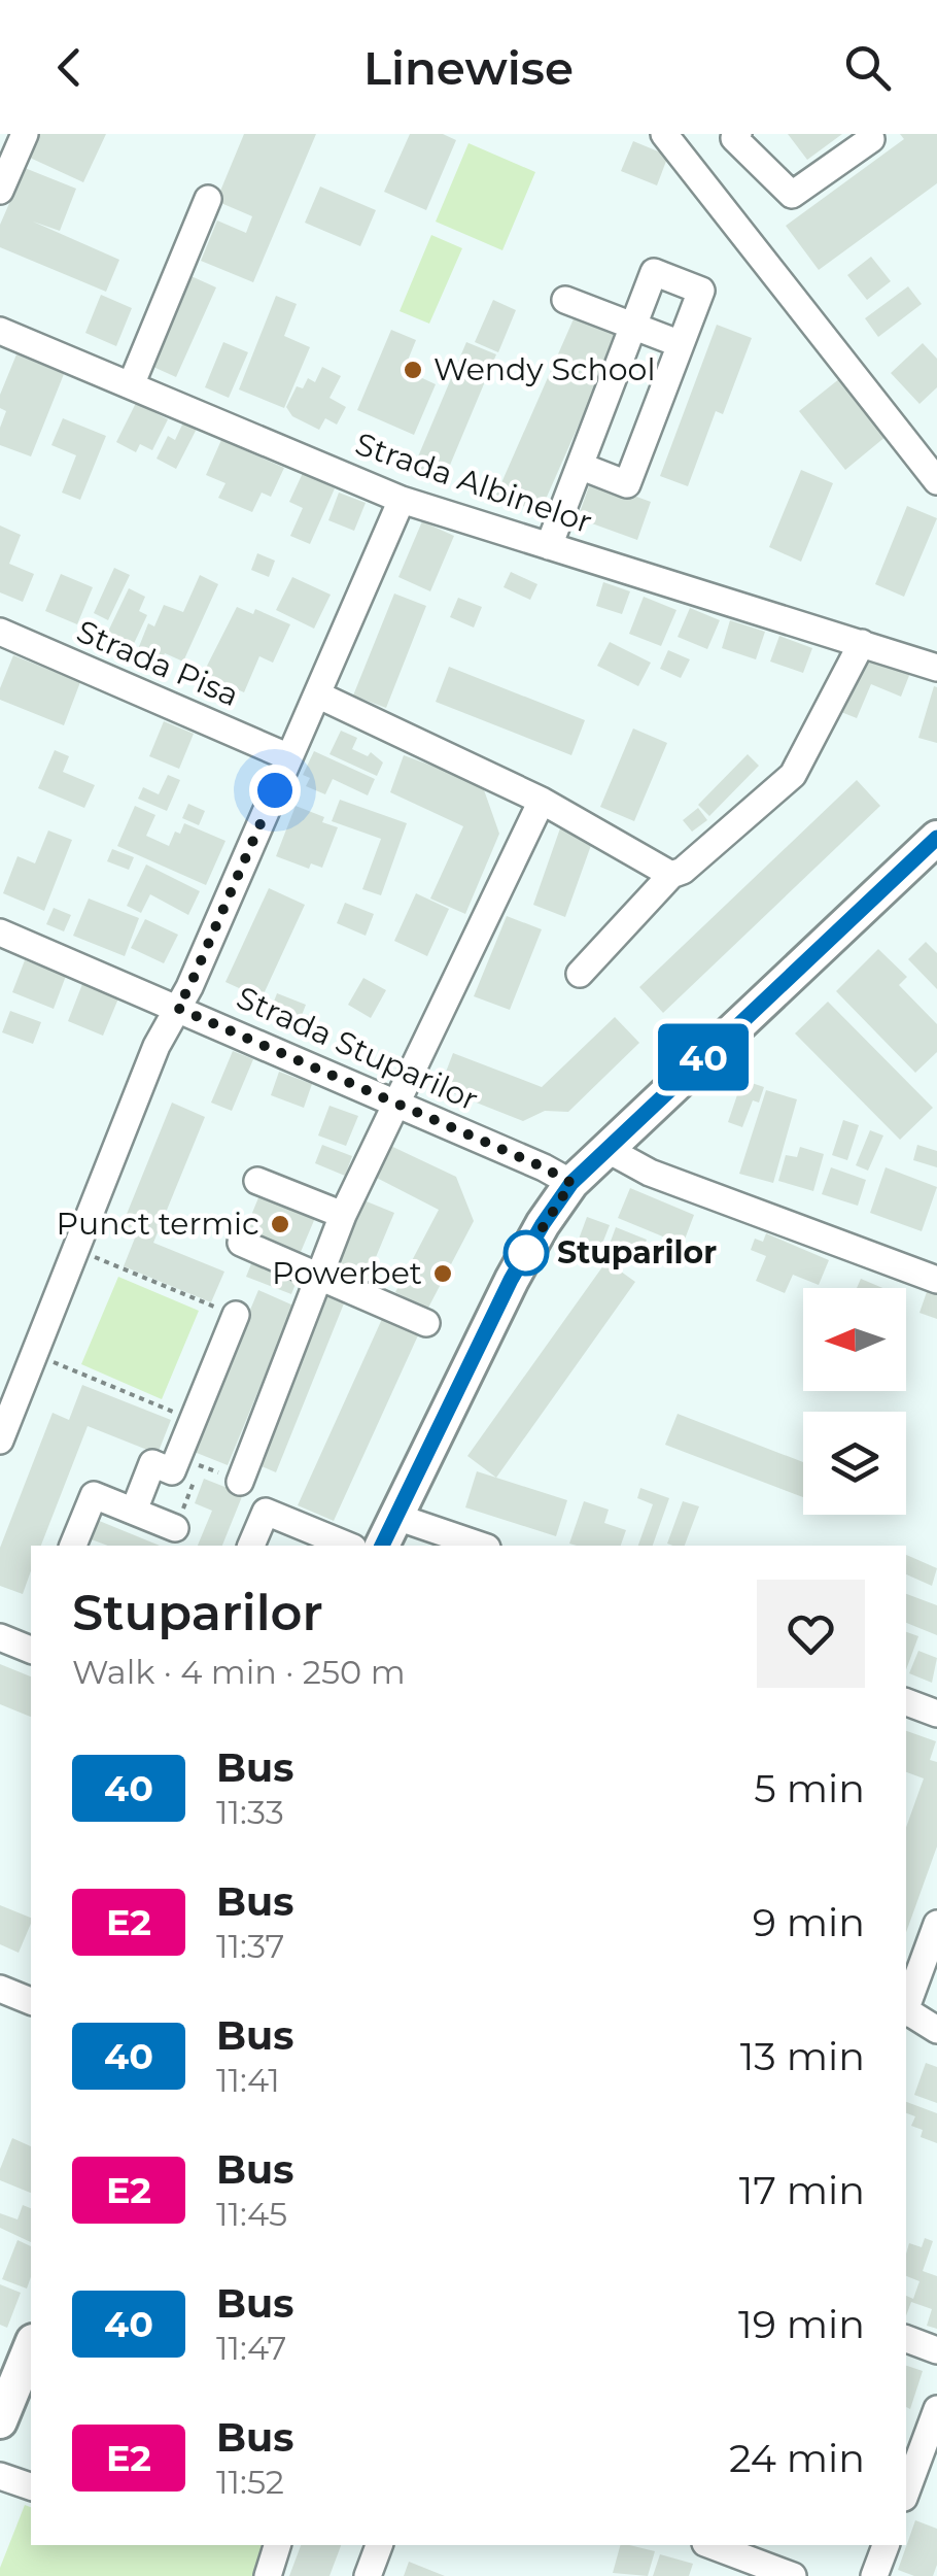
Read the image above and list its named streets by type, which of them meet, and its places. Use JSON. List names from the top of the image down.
{
  "streets": {
    "street": ["Strada Albinelor", "Strada Pisa", "Strada Stuparilor"]
  },
  "places": [
    "Wendy School",
    "Punct termic",
    "Stuparilor",
    "Powerbet"
  ],
  "lines": ["bus line 40"],
  "north": "left",
  "page": {
    "header": "Linewise",
    "on_map": "40",
    "heading": ["Stuparilor", "Walk · 4 min · 250 m"],
    "list": [
      {
        "mark": "40",
        "name": "Bus",
        "note": "11:33",
        "value": "5 min"
      },
      {
        "mark": "E2",
        "name": "Bus",
        "note": "11:37",
        "value": "9 min"
      },
      {
        "mark": "40",
        "name": "Bus",
        "note": "11:41",
        "value": "13 min"
      },
      {
        "mark": "E2",
        "name": "Bus",
        "note": "11:45",
        "value": "17 min"
      },
      {
        "mark": "40",
        "name": "Bus",
        "note": "11:47",
        "value": "19 min"
      },
      {
        "mark": "E2",
        "name": "Bus",
        "note": "11:52",
        "value": "24 min"
      }
    ]
  }
}
